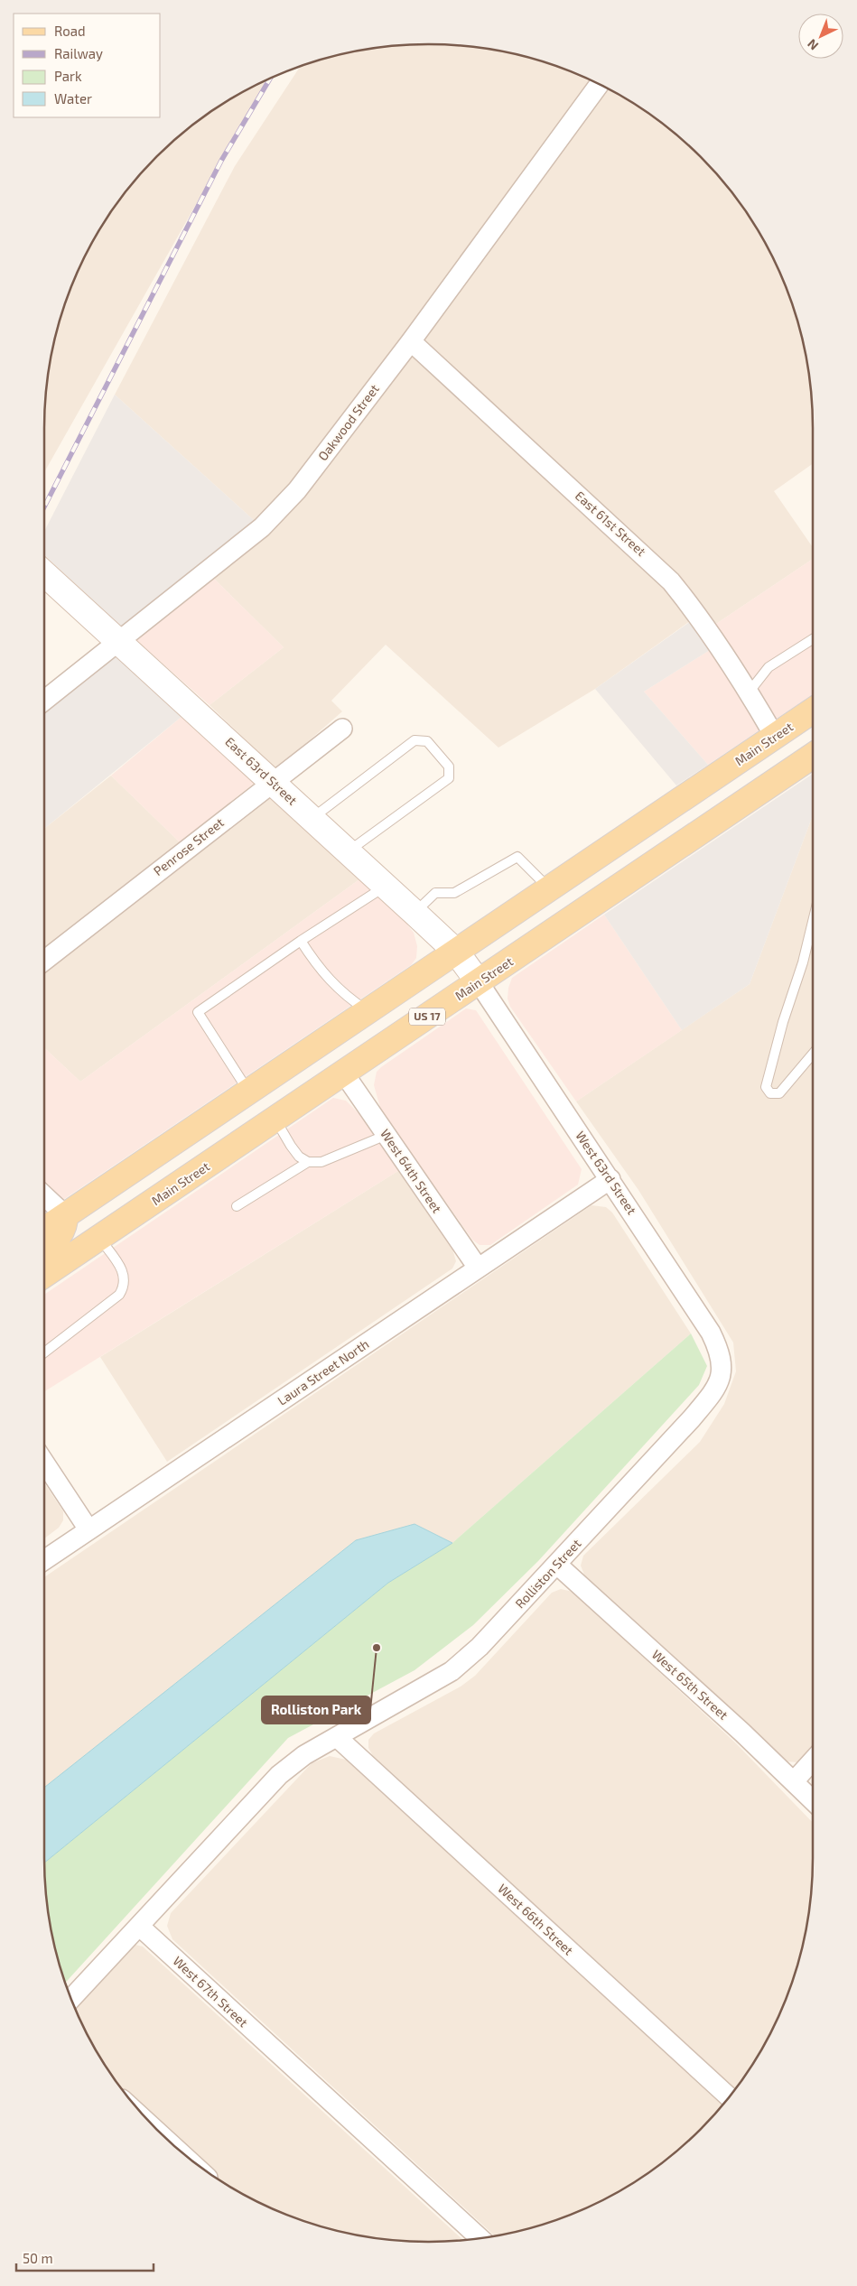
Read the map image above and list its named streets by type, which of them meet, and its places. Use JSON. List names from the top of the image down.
{
  "streets": {
    "main road": ["Main Street", "US 17"],
    "street": [
      "Oakwood Street",
      "East 61st Street",
      "East 63rd Street",
      "Penrose Street",
      "West 64th Street",
      "West 63rd Street",
      "Laura Street North",
      "Rolliston Street",
      "West 65th Street",
      "West 66th Street",
      "West 67th Street"
    ]
  },
  "crossings": [
    ["Oakwood Street", "East 61st Street"],
    ["Oakwood Street", "East 63rd Street"],
    ["East 61st Street", "Main Street"],
    ["Main Street", "East 63rd Street"],
    ["Main Street", "West 64th Street"],
    ["Main Street", "West 63rd Street"],
    ["East 63rd Street", "Penrose Street"],
    ["East 63rd Street", "West 63rd Street"],
    ["West 64th Street", "Laura Street North"],
    ["West 63rd Street", "Laura Street North"],
    ["West 63rd Street", "Rolliston Street"],
    ["Rolliston Street", "West 65th Street"],
    ["Rolliston Street", "West 66th Street"]
  ],
  "places": ["Rolliston Park"],
  "legend": [
    "Road",
    "Railway",
    "Park",
    "Water"
  ],
  "scale_bar": "50 m",
  "north": "bottom left"
}
